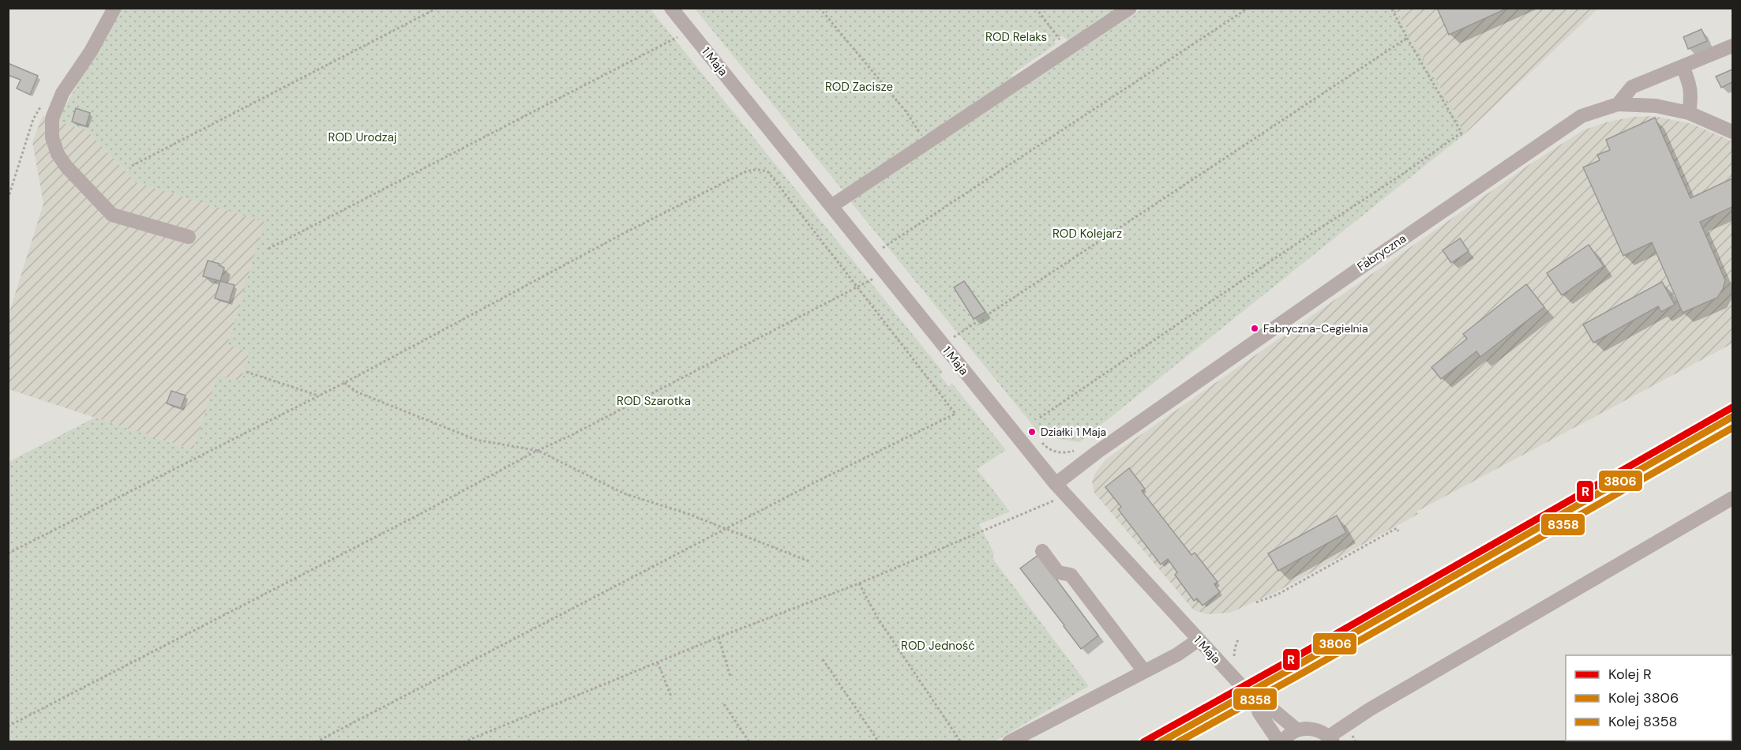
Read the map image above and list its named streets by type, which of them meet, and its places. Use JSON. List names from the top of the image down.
{
  "streets": {
    "street": ["1 Maja", "Fabryczna"]
  },
  "crossings": [
    ["1 Maja", "Fabryczna"]
  ],
  "parks": [
    "ROD Relaks",
    "ROD Zacisze",
    "ROD Urodzaj",
    "ROD Kolejarz",
    "ROD Szarotka",
    "ROD Jedność"
  ],
  "places": ["Fabryczna-Cegielnia", "Działki 1 Maja"],
  "lines": ["rail line R", "rail line 3806", "rail line 8358"],
  "legend": ["Kolej R", "Kolej 3806", "Kolej 8358"]
}
